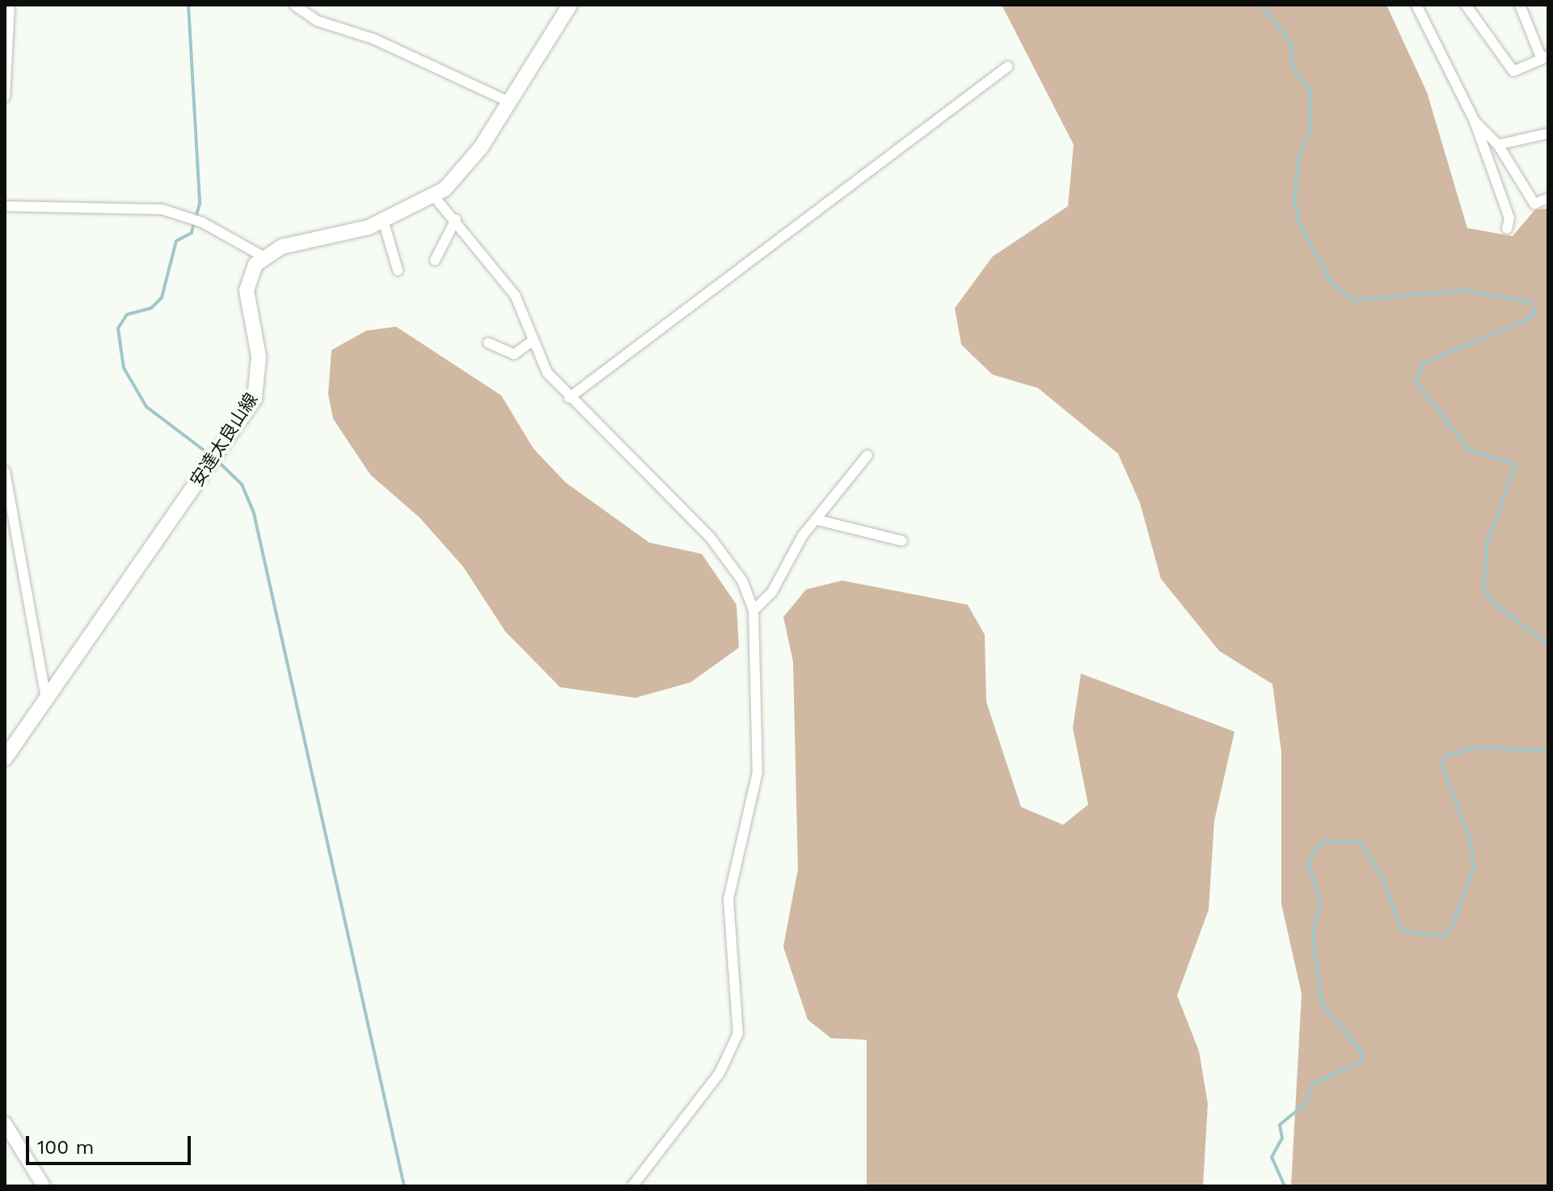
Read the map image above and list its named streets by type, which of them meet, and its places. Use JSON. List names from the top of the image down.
{
  "streets": {
    "main road": ["安達太良山線"]
  },
  "scale_bar": "100 m"
}
